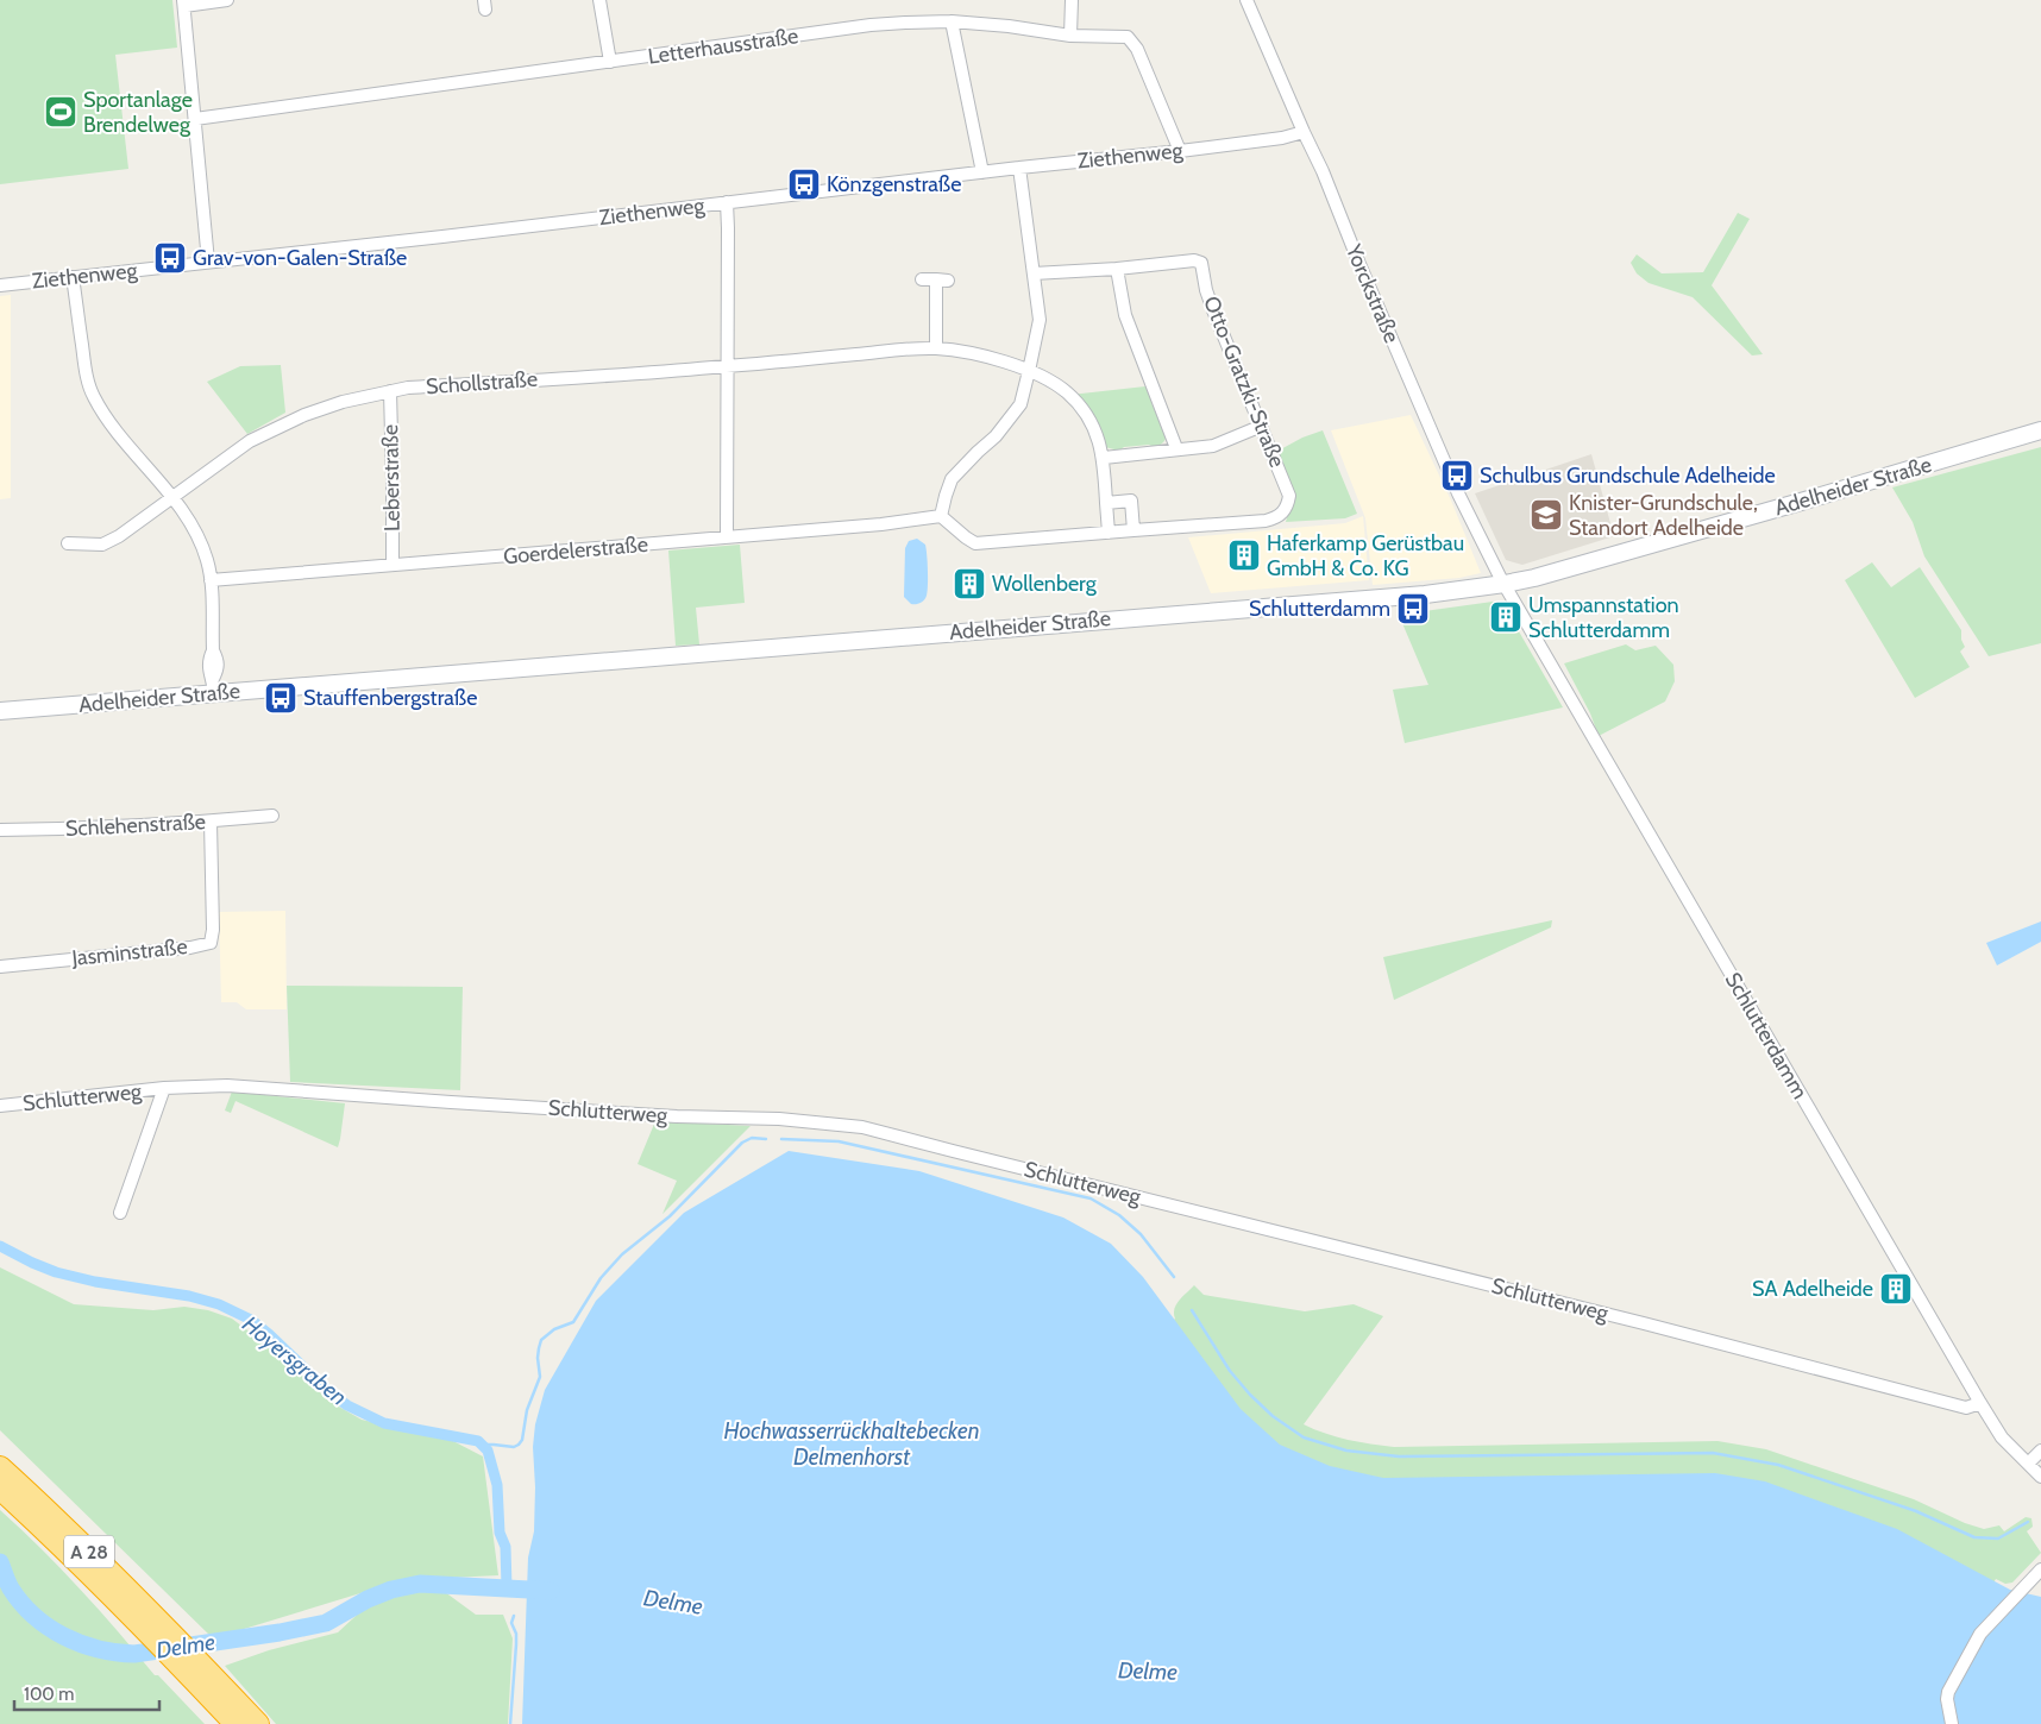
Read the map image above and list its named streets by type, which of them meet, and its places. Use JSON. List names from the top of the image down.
{
  "streets": {
    "highway": ["A 28"],
    "main road": ["Adelheider Straße"],
    "street": [
      "Letterhausstraße",
      "Ziethenweg",
      "Yorckstraße",
      "Otto-Gratzki-Straße",
      "Schollstraße",
      "Leberstraße",
      "Goerdelerstraße",
      "Schlehenstraße",
      "Jasminstraße",
      "Schlutterdamm",
      "Schlutterweg"
    ]
  },
  "crossings": [
    ["Letterhausstraße", "Ziethenweg"],
    ["Ziethenweg", "Yorckstraße"],
    ["Yorckstraße", "Adelheider Straße"],
    ["Yorckstraße", "Schlutterdamm"],
    ["Schollstraße", "Leberstraße"],
    ["Leberstraße", "Goerdelerstraße"],
    ["Adelheider Straße", "Schlutterdamm"],
    ["Schlehenstraße", "Jasminstraße"],
    ["Schlutterdamm", "Schlutterweg"]
  ],
  "water": ["Hoyersgraben", "Hochwasserrückhaltebecken Delmenhorst", "Delme"],
  "places": {
    "sports": ["Sportanlage Brendelweg"],
    "bus stop": [
      "Könzgenstraße",
      "Grav-von-Galen-Straße",
      "Schulbus Grundschule Adelheide",
      "Schlutterdamm",
      "Stauffenbergstraße"
    ],
    "school or university": ["Knister-Grundschule, Standort Adelheide"],
    "building": [
      "Haferkamp Gerüstbau GmbH & Co. KG",
      "Wollenberg",
      "Umspannstation Schlutterdamm",
      "SA Adelheide"
    ]
  },
  "scale_bar": "100 m"
}
